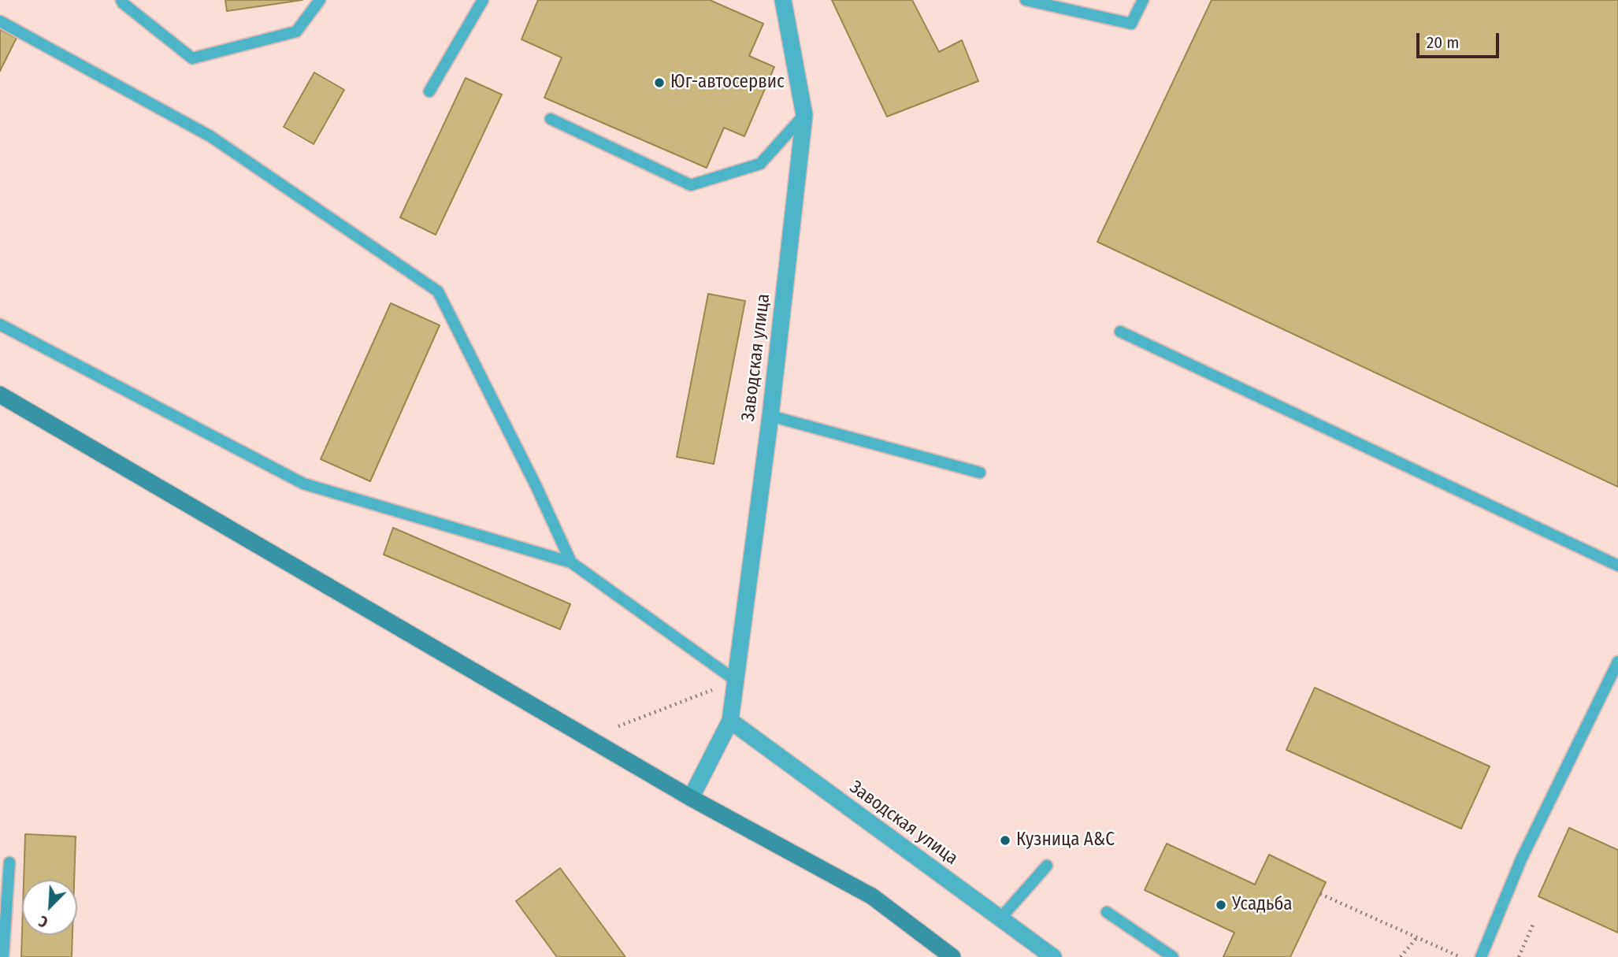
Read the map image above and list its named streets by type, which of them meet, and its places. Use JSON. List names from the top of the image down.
{
  "streets": {
    "street": ["Заводская улица"]
  },
  "places": ["Юг-автосервис", "Кузница А&С", "Усадьба"],
  "scale_bar": "20 m",
  "north": "bottom left"
}
